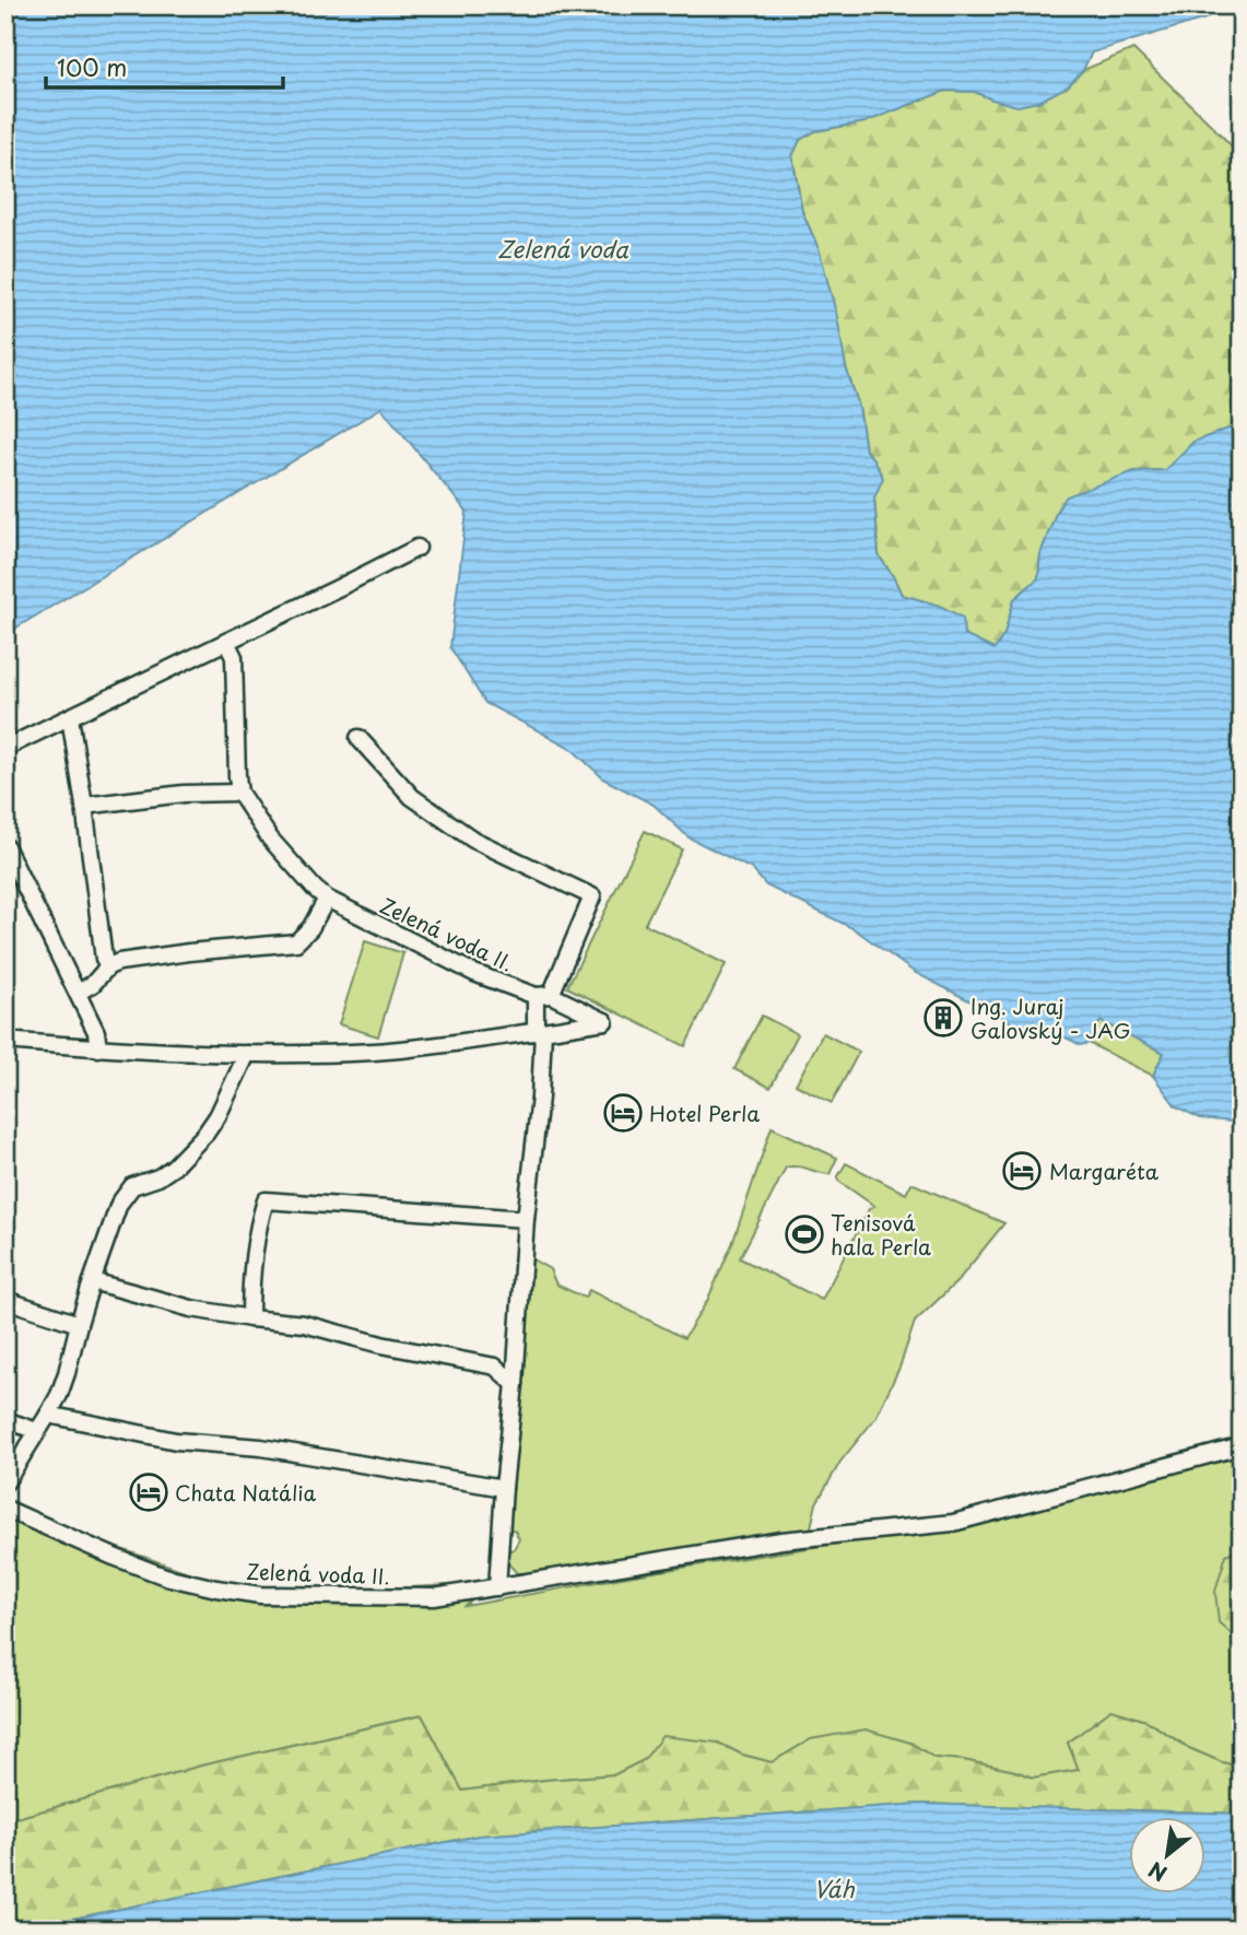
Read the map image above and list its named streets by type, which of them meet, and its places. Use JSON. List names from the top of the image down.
{
  "streets": {
    "street": ["Zelená voda II."]
  },
  "water": ["Zelená voda", "Váh"],
  "places": {
    "building": ["Ing. Juraj Galovský - JAG"],
    "hotel": ["Hotel Perla", "Margaréta", "Chata Natália"],
    "sports": ["Tenisová hala Perla"]
  },
  "scale_bar": "100 m",
  "north": "bottom left"
}
